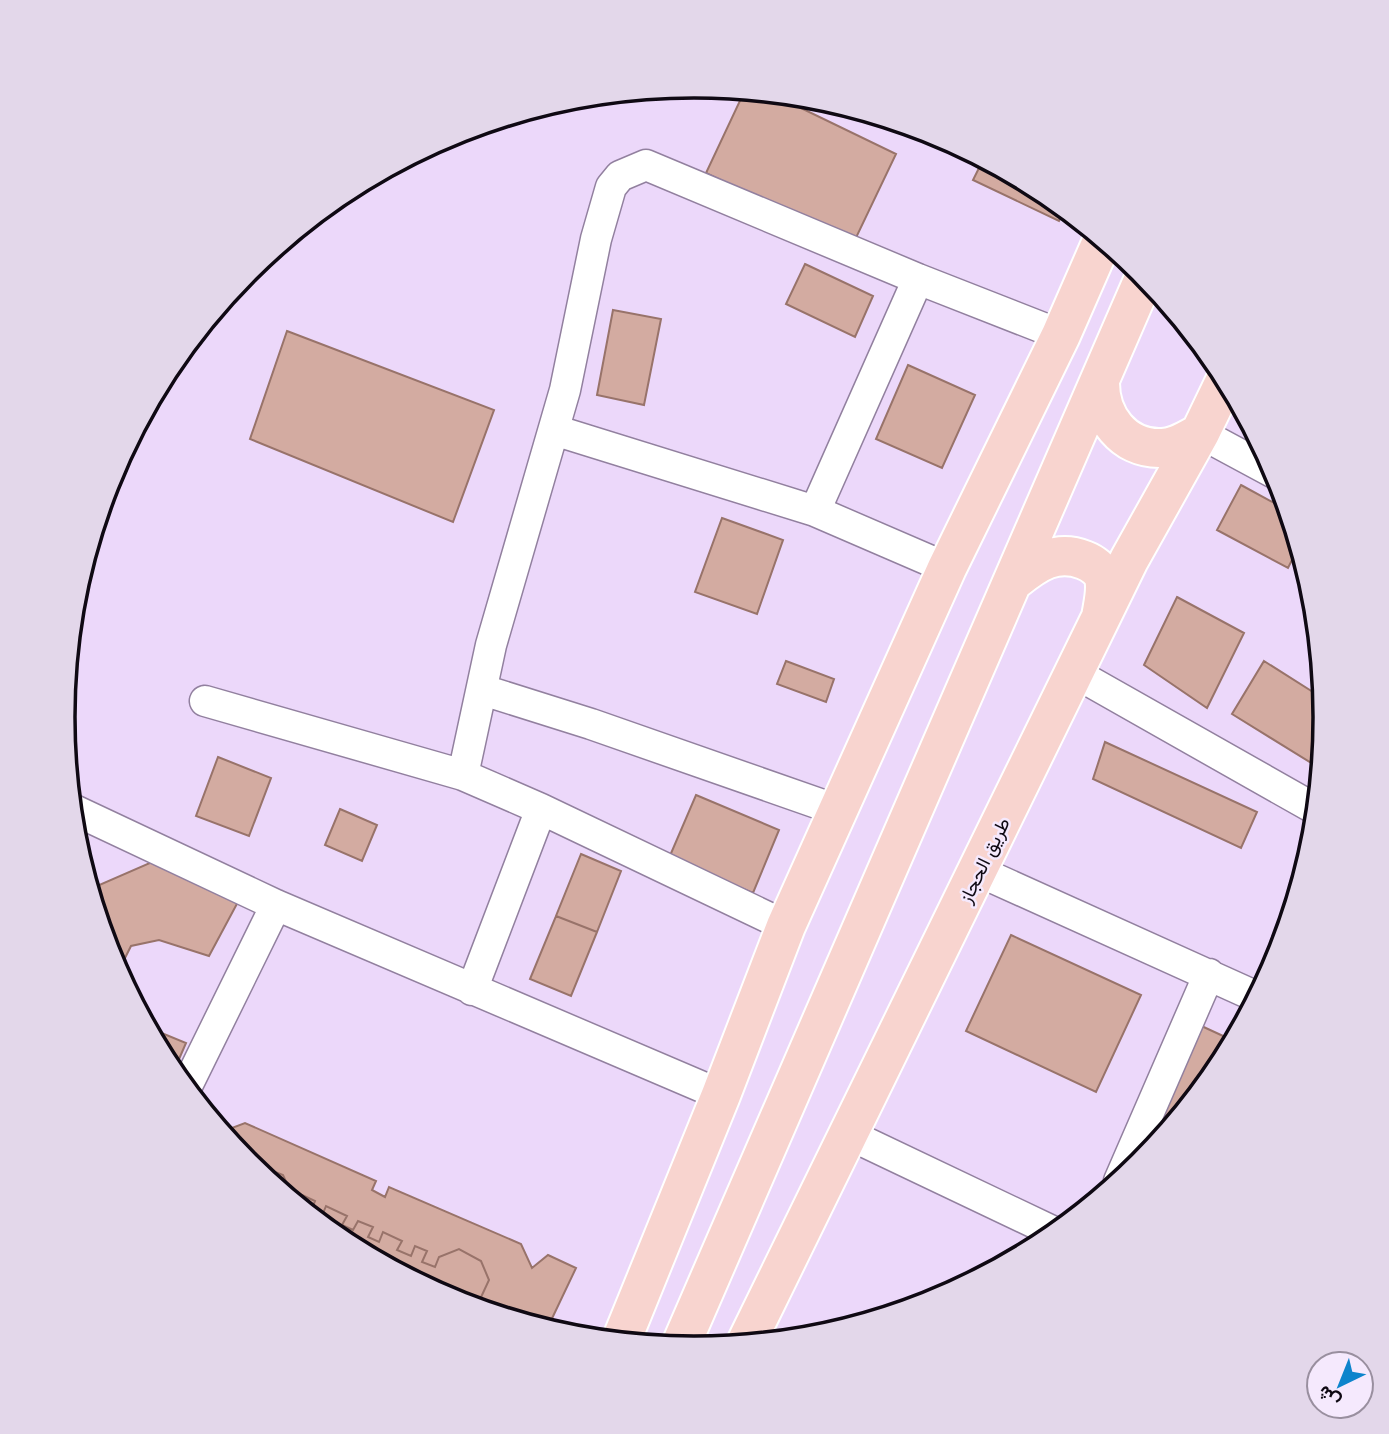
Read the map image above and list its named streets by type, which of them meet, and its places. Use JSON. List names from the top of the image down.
{
  "streets": {
    "main road": ["طريق الحجاز"]
  },
  "north": "bottom left"
}
